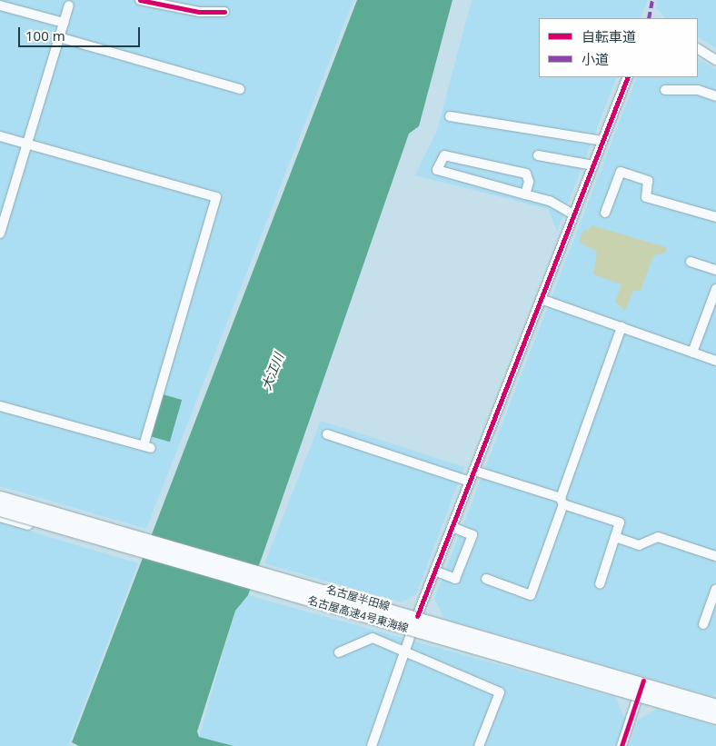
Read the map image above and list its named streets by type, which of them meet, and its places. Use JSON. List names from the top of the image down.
{
  "streets": {
    "highway": ["名古屋高速4号東海線"],
    "main road": ["名古屋半田線"]
  },
  "crossings": [
    ["名古屋半田線", "名古屋高速4号東海線"]
  ],
  "water": ["大江川"],
  "legend": ["自転車道", "小道"],
  "scale_bar": "100 m"
}
